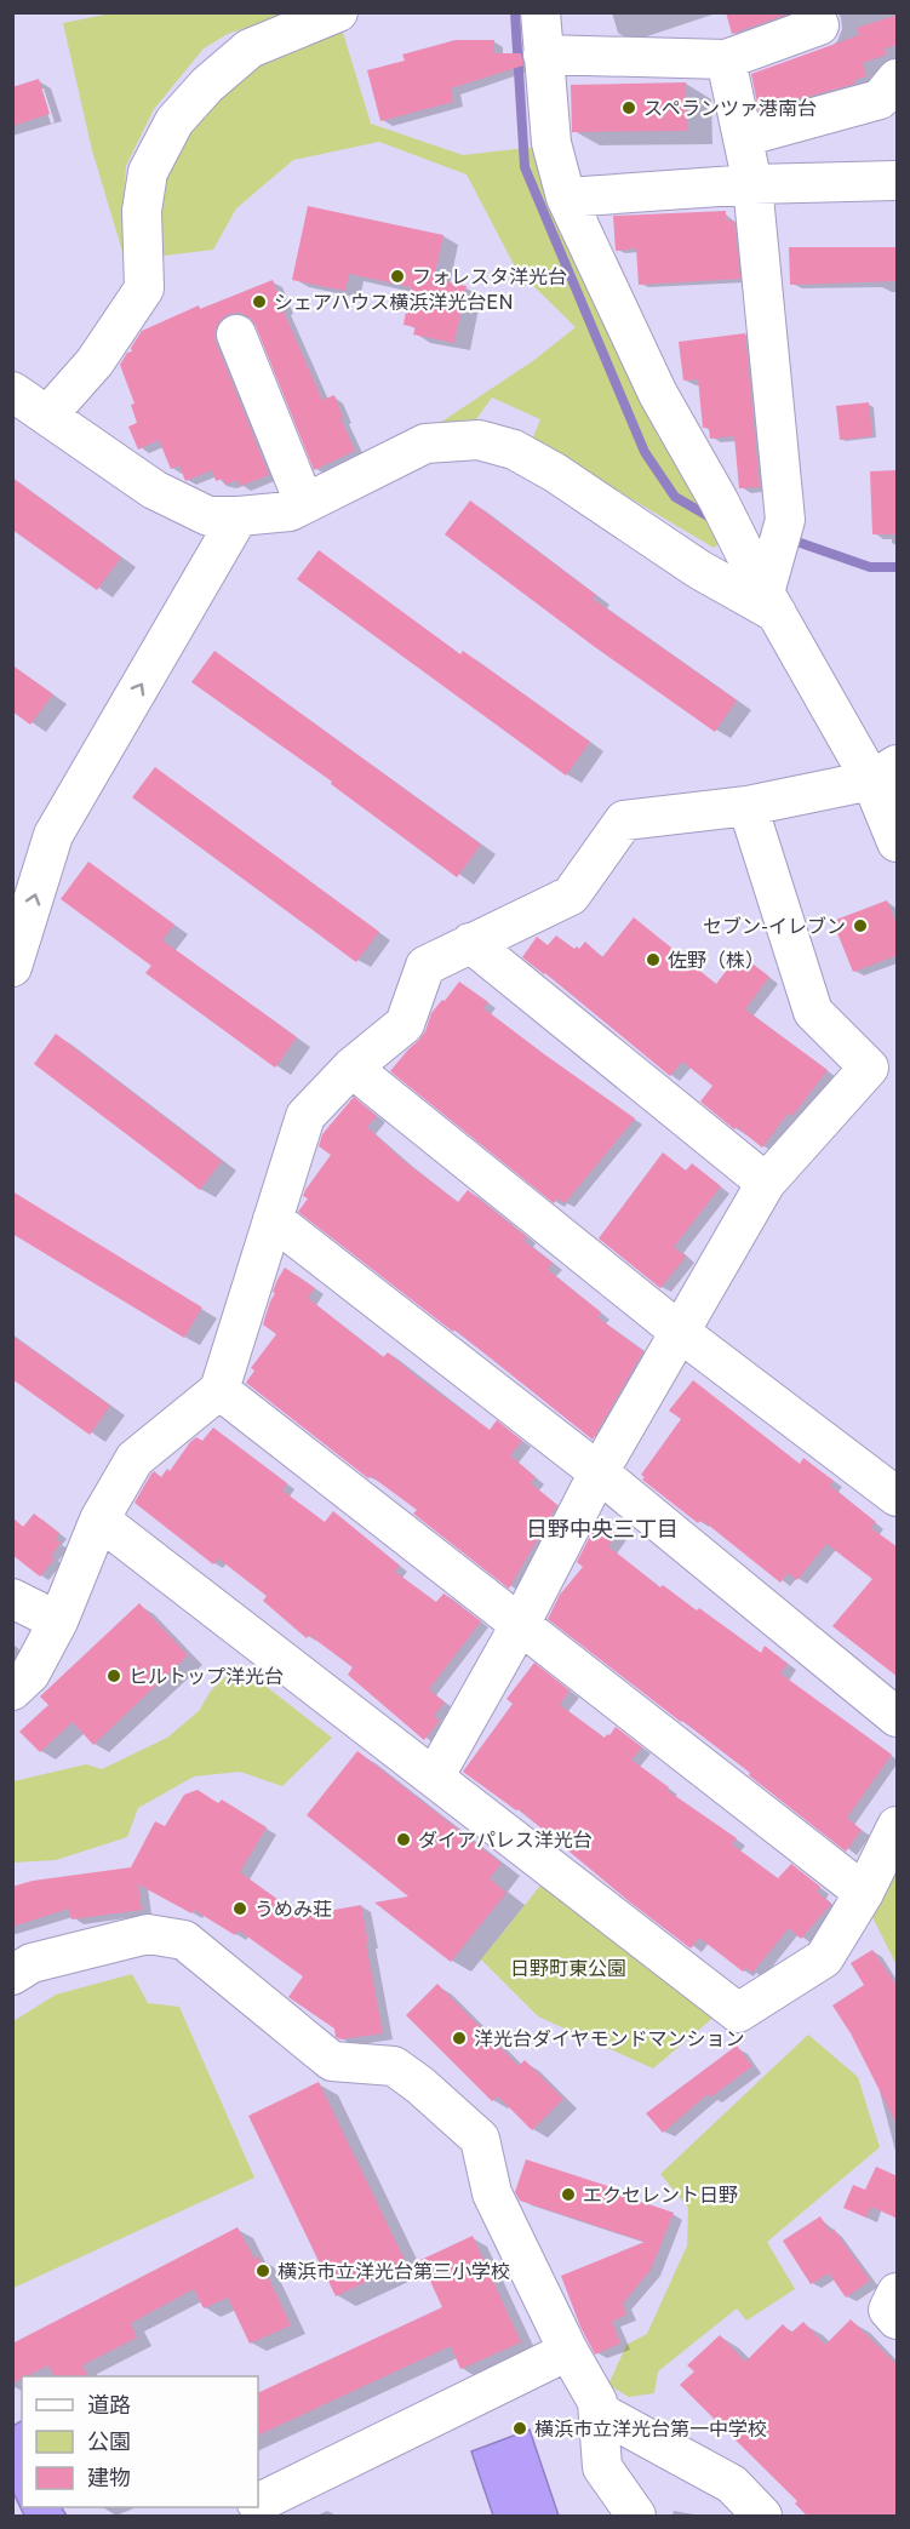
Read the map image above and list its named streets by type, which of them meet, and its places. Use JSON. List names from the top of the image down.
{
  "districts": ["日野中央三丁目"],
  "parks": ["日野町東公園"],
  "places": [
    "スペランツァ港南台",
    "フォレスタ洋光台",
    "シェアハウス横浜洋光台EN",
    "セブン-イレブン",
    "佐野（株）",
    "ヒルトップ洋光台",
    "ダイアパレス洋光台",
    "うめみ荘",
    "洋光台ダイヤモンドマンション",
    "エクセレント日野",
    "横浜市立洋光台第三小学校",
    "横浜市立洋光台第一中学校"
  ],
  "legend": ["道路", "公園", "建物"]
}
